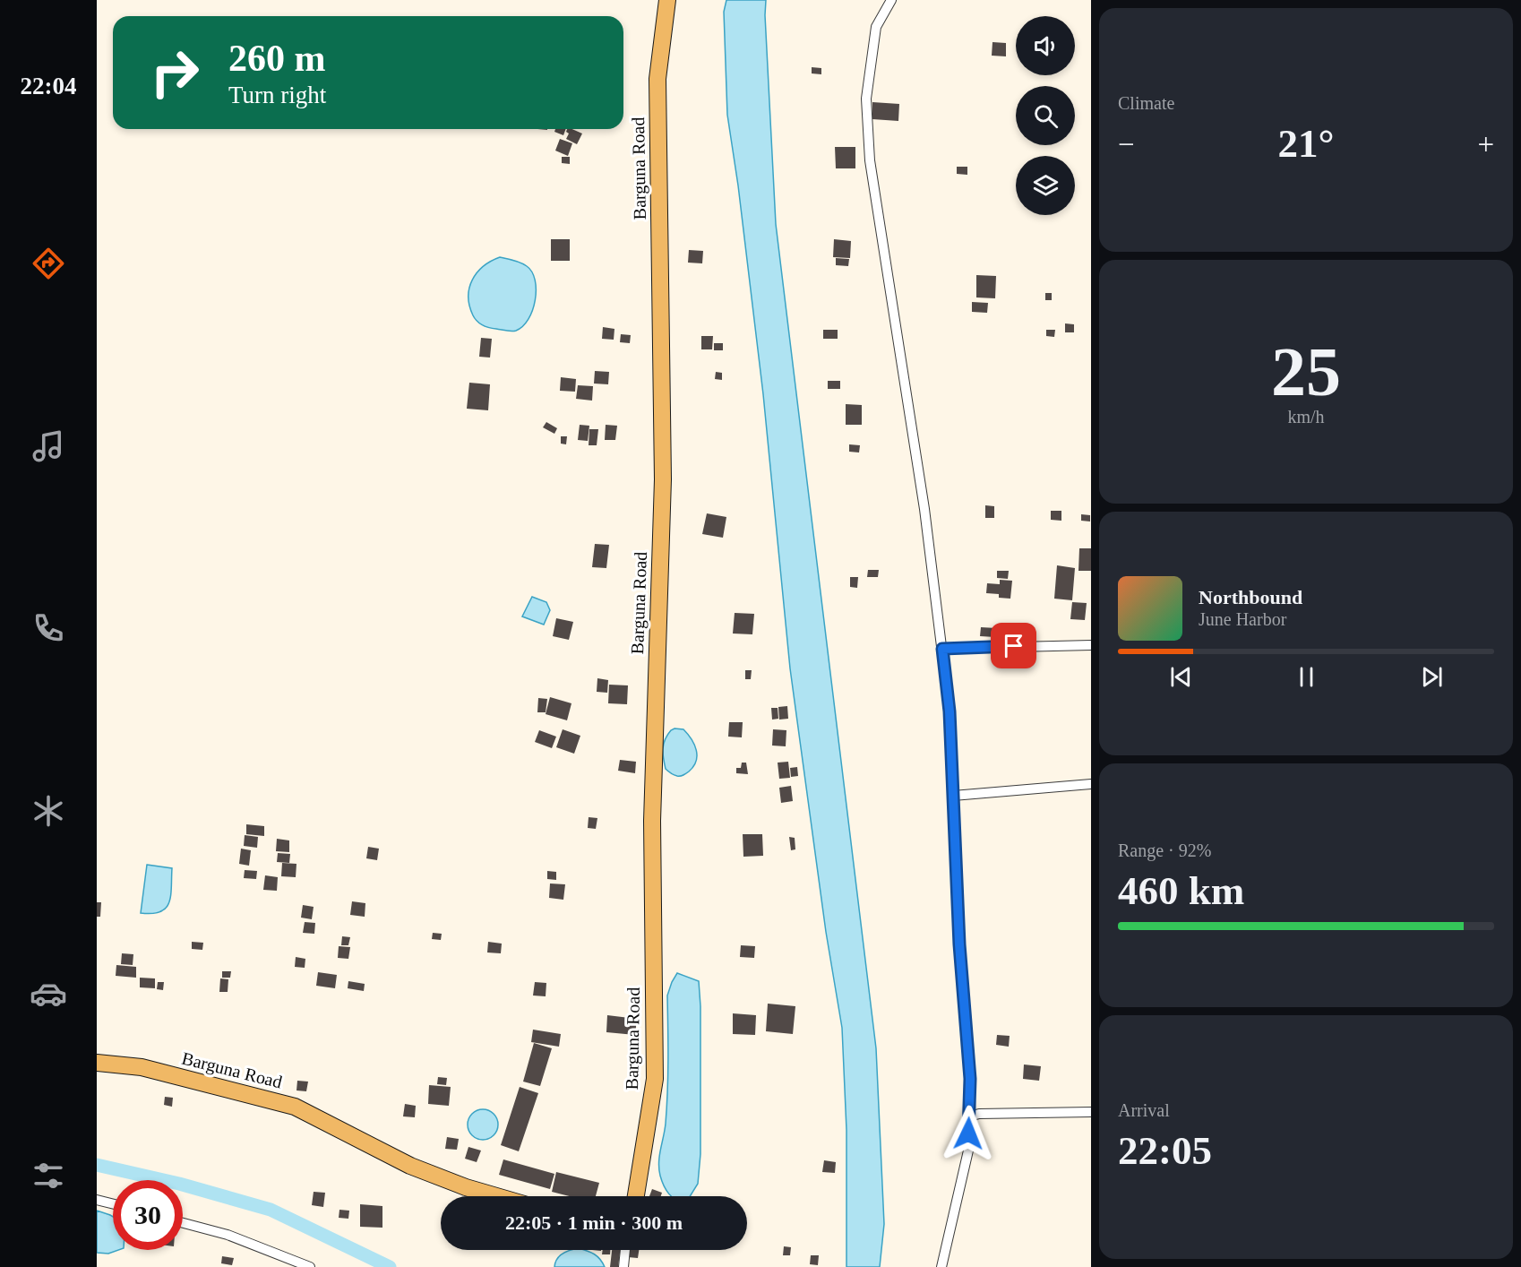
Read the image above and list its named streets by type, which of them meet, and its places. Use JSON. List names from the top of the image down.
{
  "streets": {
    "main road": ["Barguna Road"]
  },
  "page": {
    "tabs": "22:04",
    "tile": [
      "Climate",
      ["25", "km/h"],
      ["Range · 92%", "460 km"],
      ["Arrival", "22:05"]
    ],
    "turn": ["260 m", "Turn right"],
    "heat": ["−", "21°", "+"],
    "song": ["Northbound", "June Harbor"],
    "limit": "30",
    "trip": "22:05 · 1 min · 300 m"
  }
}
